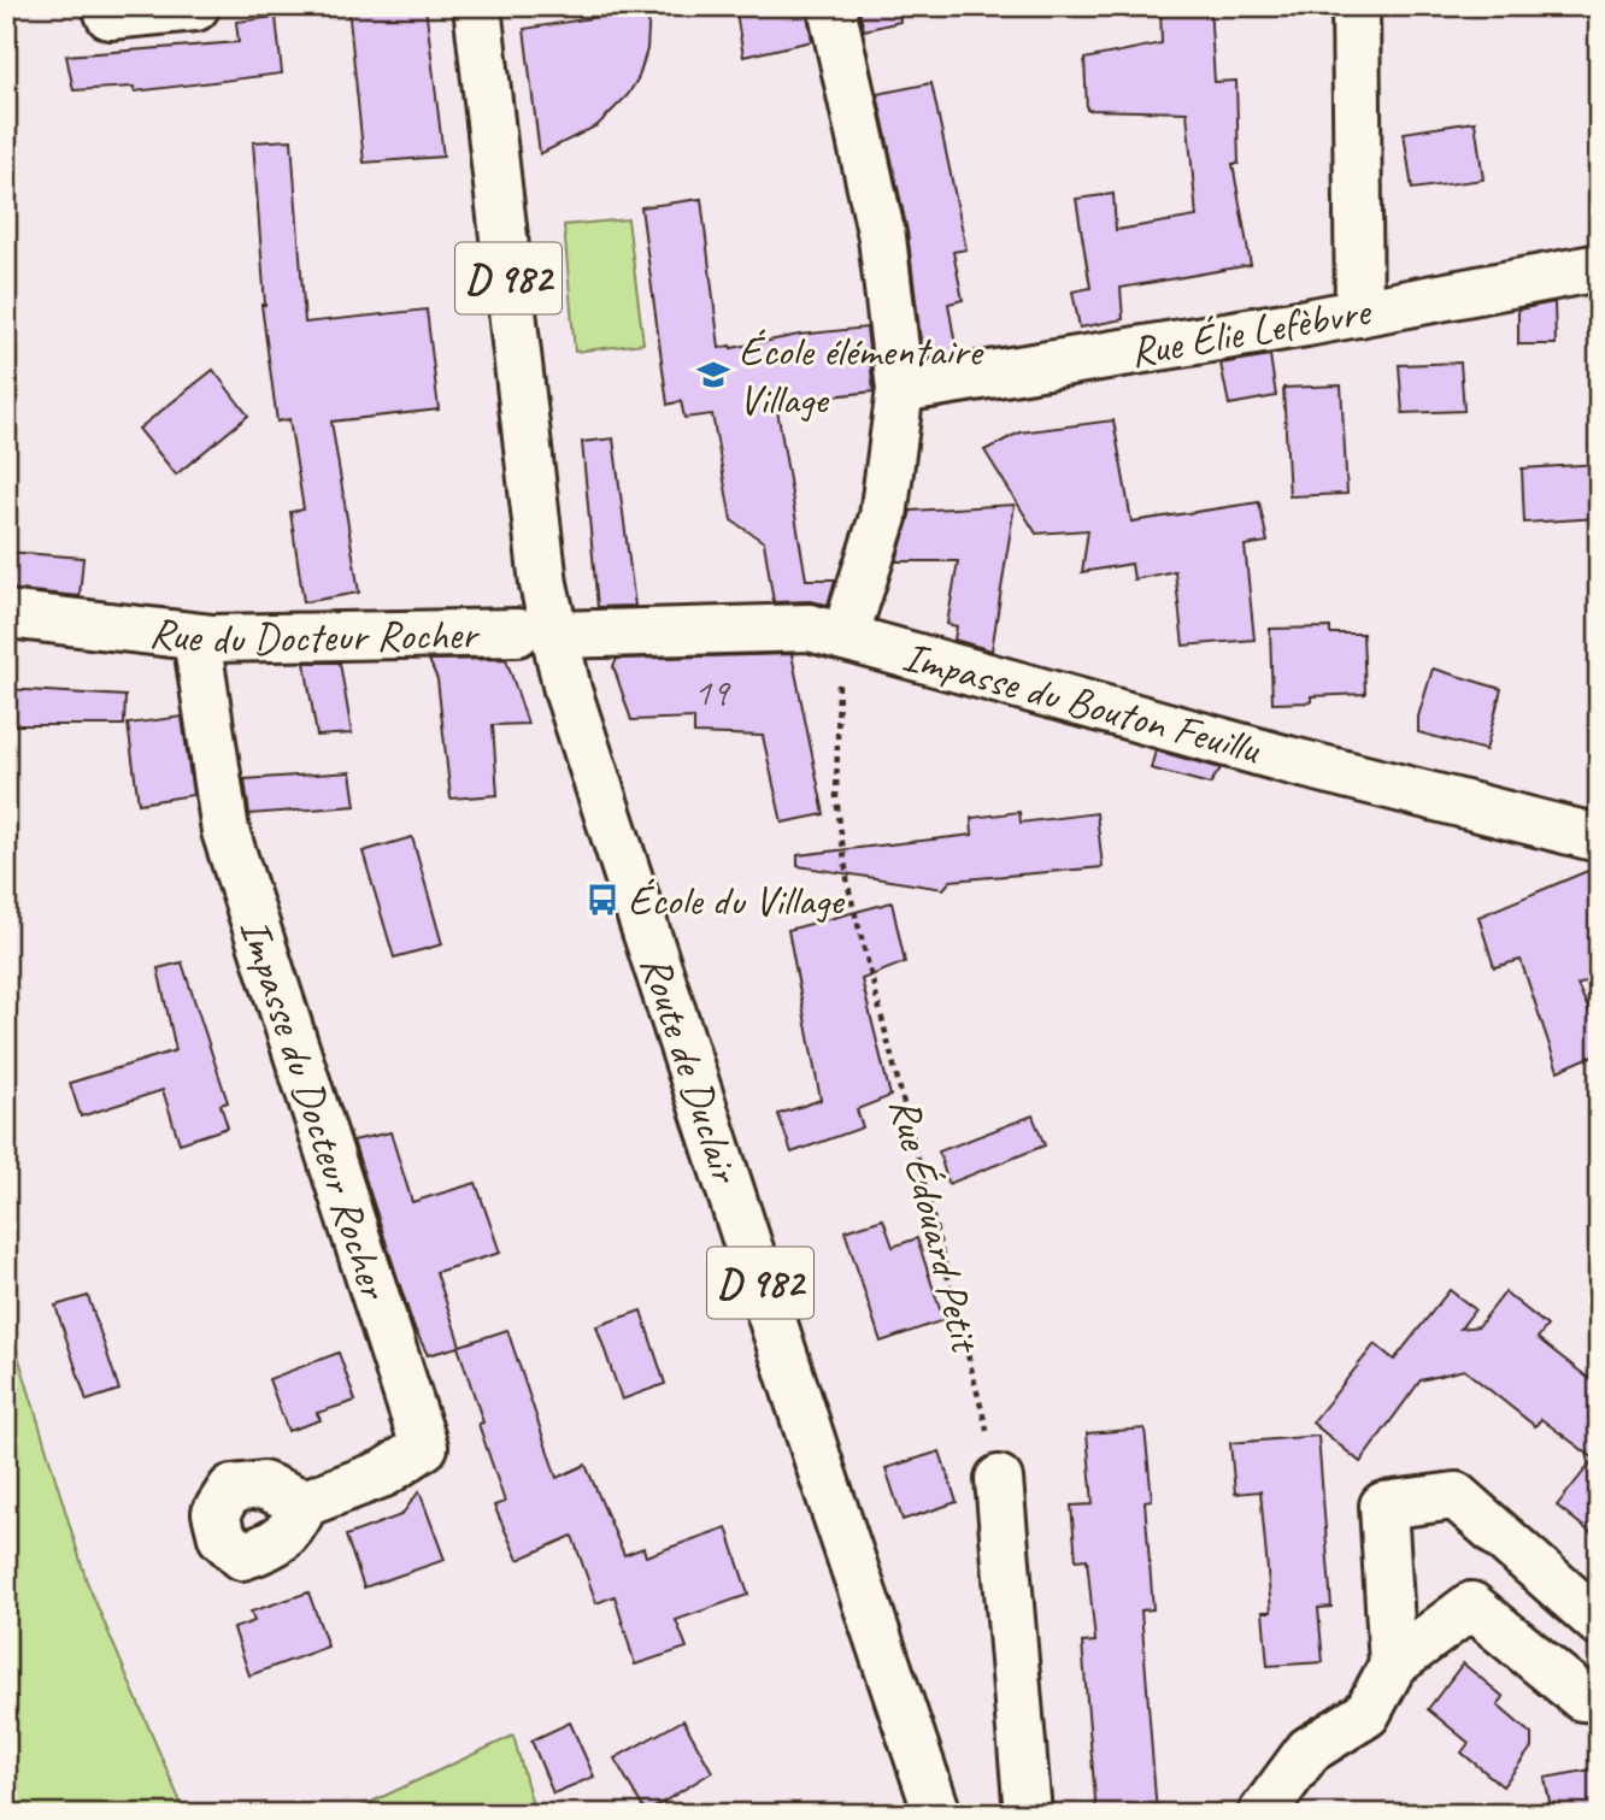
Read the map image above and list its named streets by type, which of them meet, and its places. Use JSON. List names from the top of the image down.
{
  "streets": {
    "street": [
      "D 982",
      "Rue Élie Lefèbvre",
      "Rue du Docteur Rocher",
      "Impasse du Bouton Feuillu",
      "Route de Duclair",
      "Impasse du Docteur Rocher"
    ],
    "path": ["Rue Édouard Petit"]
  },
  "crossings": [
    ["Rue du Docteur Rocher", "Impasse du Bouton Feuillu"],
    ["Rue du Docteur Rocher", "Route de Duclair"],
    ["Rue du Docteur Rocher", "Impasse du Docteur Rocher"],
    ["Impasse du Bouton Feuillu", "Route de Duclair"],
    ["Impasse du Bouton Feuillu", "Rue Édouard Petit"]
  ],
  "places": {
    "school or university": ["École élémentaire Village"],
    "bus stop": ["École du Village"]
  },
  "house_numbers": ["19"]
}
